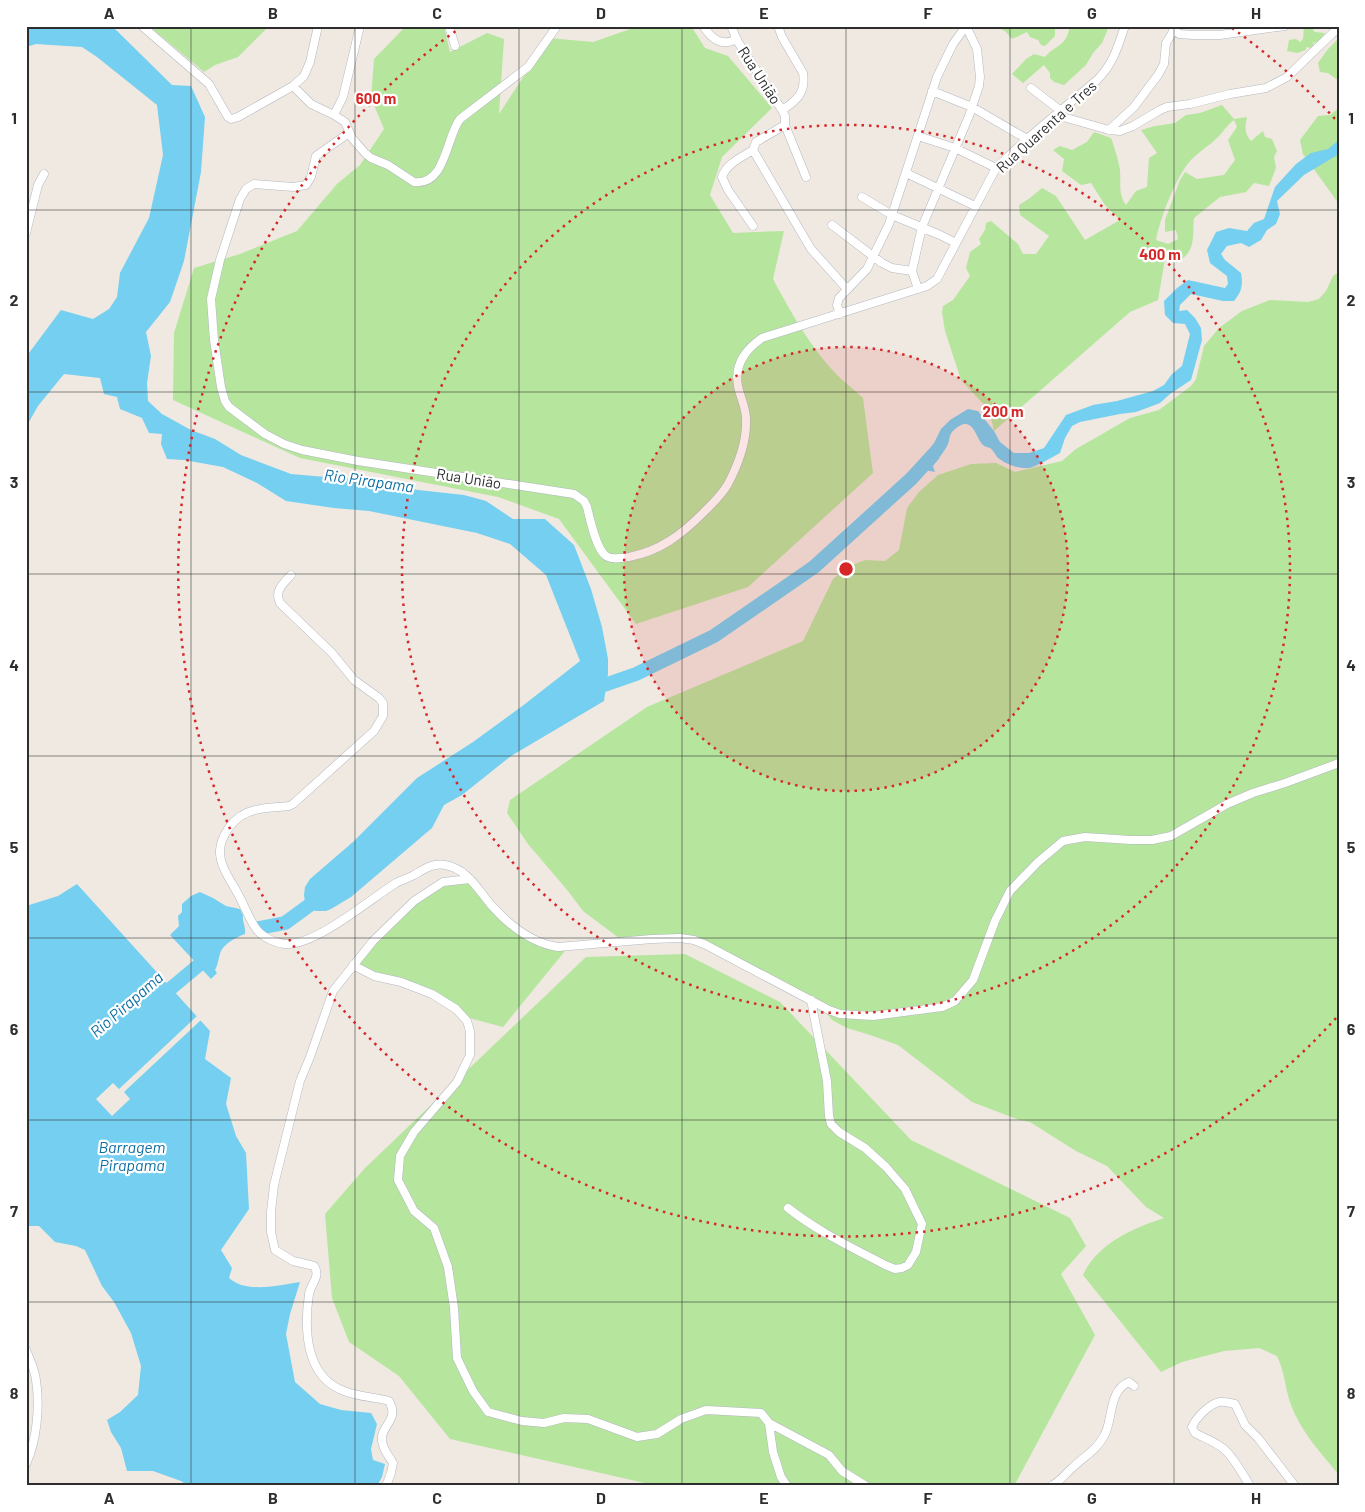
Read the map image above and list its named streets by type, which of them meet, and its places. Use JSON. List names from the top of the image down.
{
  "streets": {
    "street": ["Rua União", "Rua Quarenta e Tres"]
  },
  "crossings": [
    ["Rua União", "Rua Quarenta e Tres"]
  ],
  "water": ["Rio Pirapama", "Barragem Pirapama"],
  "grid": {
    "columns": [
      "A",
      "B",
      "C",
      "D",
      "E",
      "F",
      "G",
      "H"
    ],
    "rows": [
      "1",
      "2",
      "3",
      "4",
      "5",
      "6",
      "7",
      "8"
    ]
  },
  "rings": ["600 m", "400 m", "200 m"]
}
